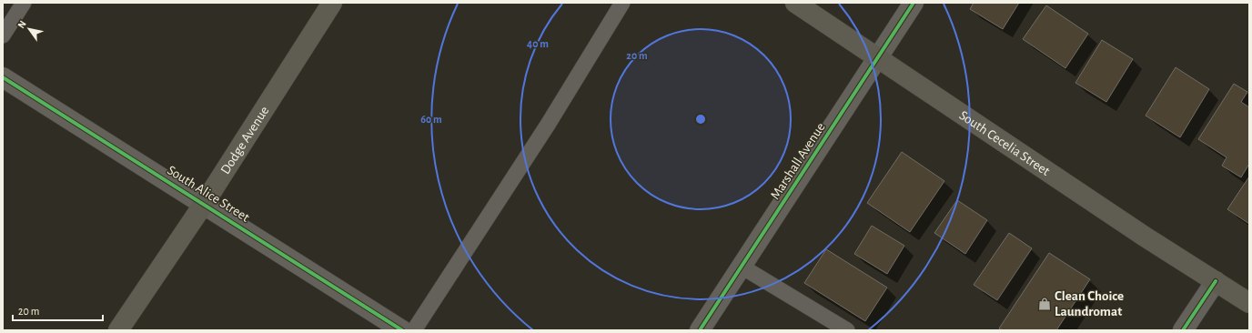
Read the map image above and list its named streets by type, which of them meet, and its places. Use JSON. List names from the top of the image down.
{
  "streets": {
    "main road": ["Dodge Avenue", "South Cecelia Street"],
    "street": ["Marshall Avenue", "South Alice Street"]
  },
  "crossings": [
    ["Dodge Avenue", "South Alice Street"],
    ["South Cecelia Street", "Marshall Avenue"]
  ],
  "places": {
    "shop": ["Clean Choice Laundromat"]
  },
  "scale_bar": "20 m",
  "north": "top left",
  "rings": ["40 m", "20 m", "60 m"]
}
